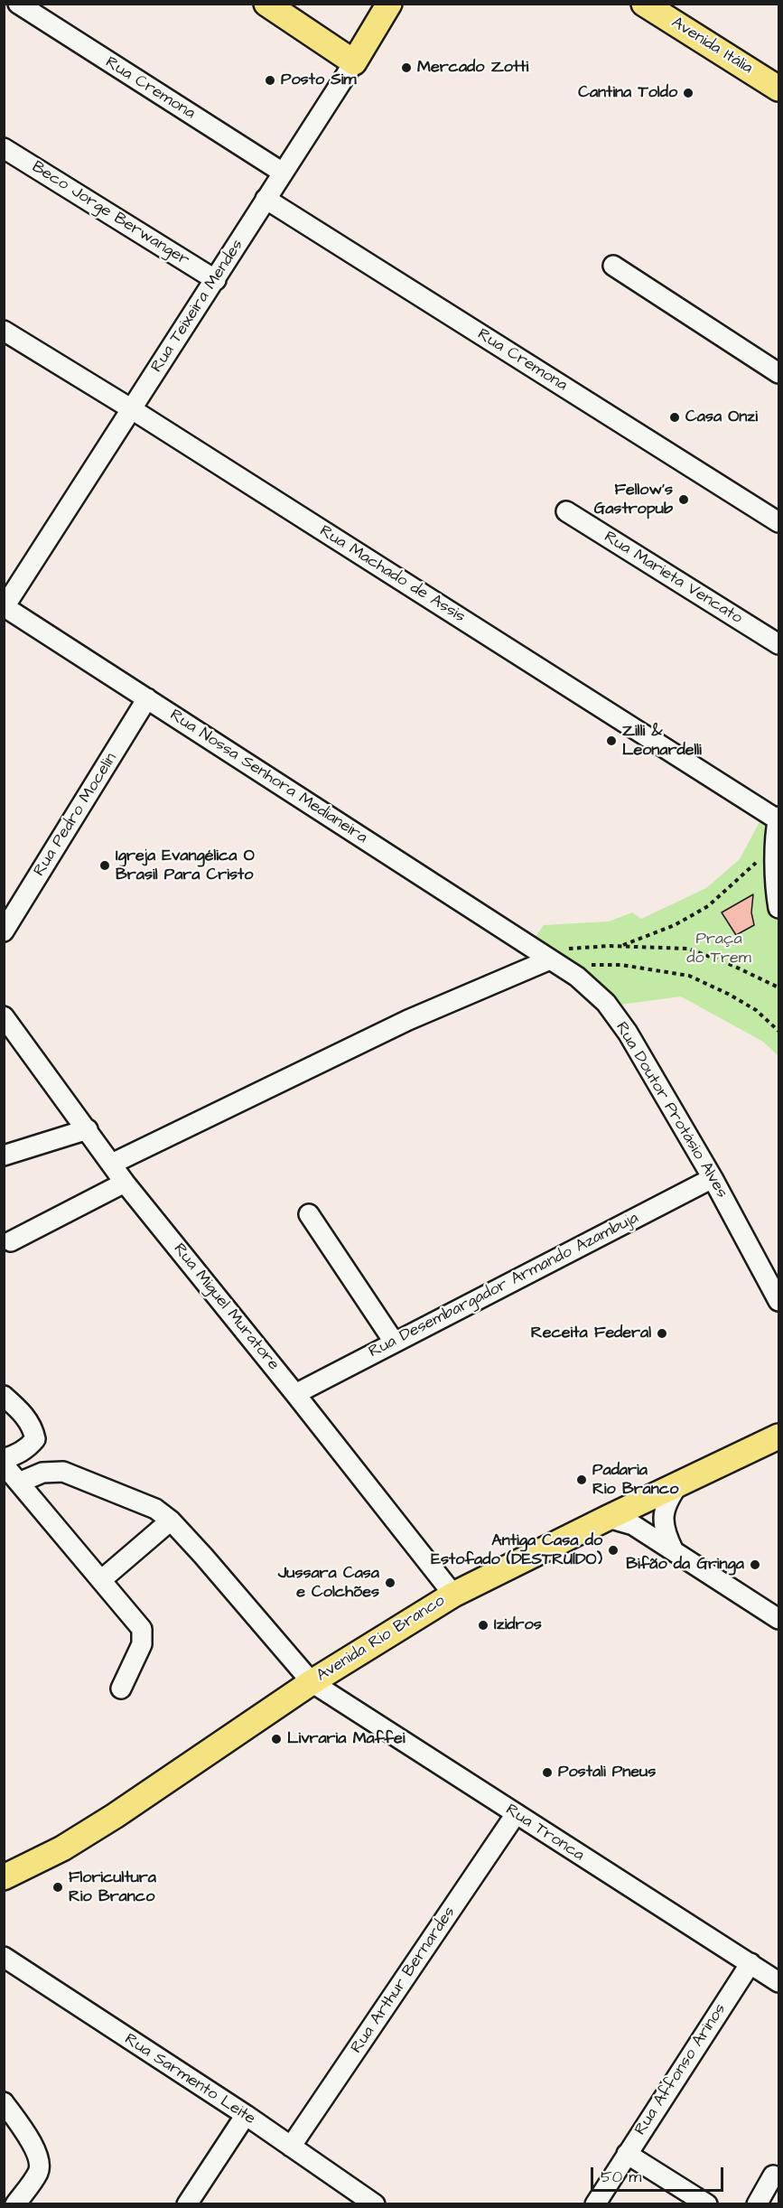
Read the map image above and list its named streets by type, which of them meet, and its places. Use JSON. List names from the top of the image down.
{
  "streets": {
    "main road": ["Avenida Itália", "Rua Teixeira Mendes", "Avenida Rio Branco"],
    "street": [
      "Rua Cremona",
      "Beco Jorge Berwanger",
      "Rua Machado de Assis",
      "Rua Marieta Vencato",
      "Rua Nossa Senhora Medianeira",
      "Rua Pedro Mocelin",
      "Rua Doutor Protásio Alves",
      "Rua Desembargador Armando Azambuja",
      "Rua Miguel Muratore",
      "Rua Tronca",
      "Rua Arthur Bernardes",
      "Rua Affonso Arinos",
      "Rua Sarmento Leite"
    ]
  },
  "crossings": [
    ["Rua Cremona", "Rua Teixeira Mendes"],
    ["Beco Jorge Berwanger", "Rua Teixeira Mendes"],
    ["Rua Teixeira Mendes", "Rua Machado de Assis"],
    ["Rua Teixeira Mendes", "Rua Nossa Senhora Medianeira"],
    ["Rua Nossa Senhora Medianeira", "Rua Pedro Mocelin"],
    ["Rua Nossa Senhora Medianeira", "Rua Doutor Protásio Alves"],
    ["Rua Doutor Protásio Alves", "Rua Desembargador Armando Azambuja"],
    ["Rua Desembargador Armando Azambuja", "Rua Miguel Muratore"],
    ["Rua Miguel Muratore", "Avenida Rio Branco"],
    ["Avenida Rio Branco", "Rua Tronca"],
    ["Rua Tronca", "Rua Arthur Bernardes"],
    ["Rua Tronca", "Rua Affonso Arinos"],
    ["Rua Arthur Bernardes", "Rua Sarmento Leite"]
  ],
  "parks": ["Praça do Trem"],
  "places": [
    "Mercado Zotti",
    "Posto Sim",
    "Cantina Toldo",
    "Casa Onzi",
    "Fellow's Gastropub",
    "Zilli & Leonardelli",
    "Igreja Evangélica O Brasil Para Cristo",
    "Receita Federal",
    "Padaria Rio Branco",
    "Antiga Casa do Estofado (DESTRUÍDO)",
    "Bifão da Gringa",
    "Jussara Casa e Colchões",
    "Izidros",
    "Livraria Maffei",
    "Postali Pneus",
    "Floricultura Rio Branco"
  ],
  "scale_bar": "50 m"
}
